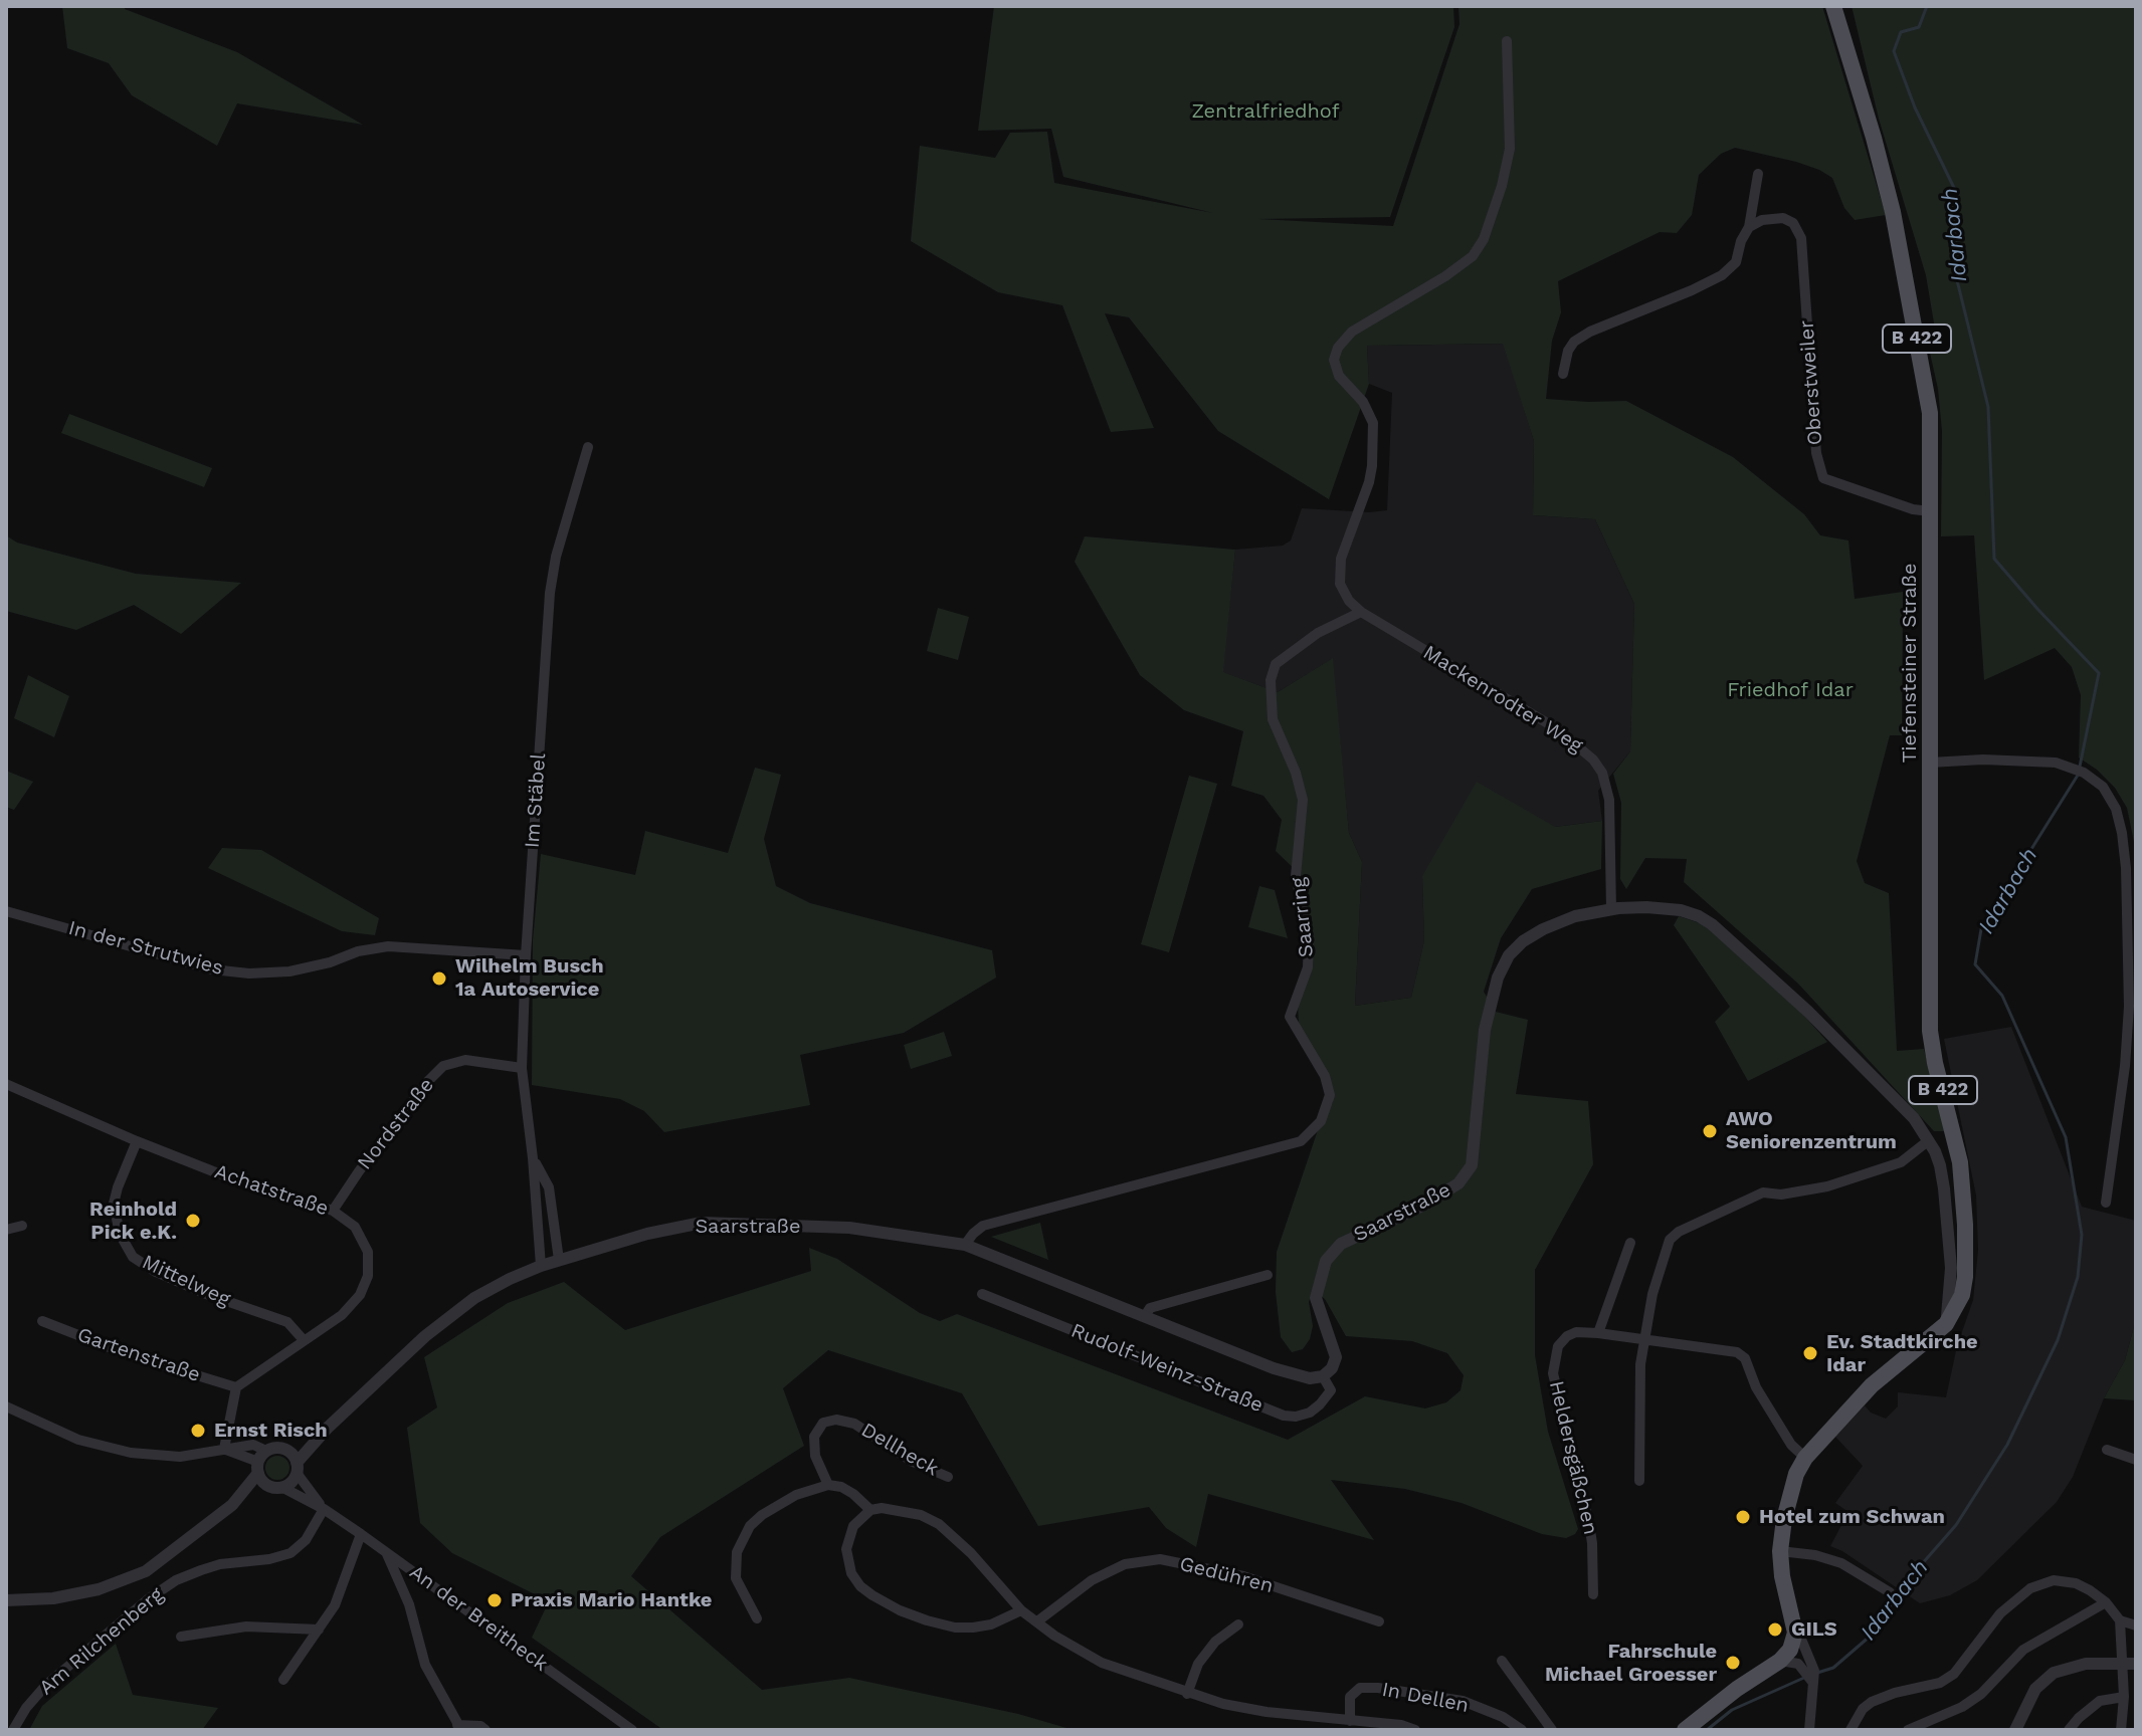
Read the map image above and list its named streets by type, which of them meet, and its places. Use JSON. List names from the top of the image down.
{
  "streets": {
    "main road": ["B 422", "Tiefensteiner Straße"],
    "street": [
      "Oberstweiler",
      "Mackenrodter Weg",
      "Im Stäbel",
      "Saarring",
      "In der Strutwies",
      "Nordstraße",
      "Achatstraße",
      "Saarstraße",
      "Mittelweg",
      "Gartenstraße",
      "Rudolf-Weinz-Straße",
      "Dellheck",
      "Heldersgäßchen",
      "Gedühren",
      "An der Breitheck",
      "Am Rilchenberg",
      "In Dellen"
    ]
  },
  "crossings": [
    ["B 422", "Tiefensteiner Straße"],
    ["B 422", "Saarstraße"],
    ["B 422", "Heldersgäßchen"],
    ["Oberstweiler", "Tiefensteiner Straße"],
    ["Tiefensteiner Straße", "Saarstraße"],
    ["Mackenrodter Weg", "Saarring"],
    ["Mackenrodter Weg", "Saarstraße"],
    ["Im Stäbel", "In der Strutwies"],
    ["Im Stäbel", "Nordstraße"],
    ["Im Stäbel", "Saarstraße"],
    ["Saarring", "Saarstraße"],
    ["Nordstraße", "Achatstraße"],
    ["Achatstraße", "Mittelweg"],
    ["Achatstraße", "Gartenstraße"],
    ["Saarstraße", "Rudolf-Weinz-Straße"],
    ["Saarstraße", "An der Breitheck"],
    ["An der Breitheck", "Am Rilchenberg"]
  ],
  "water": ["Idarbach"],
  "parks": ["Zentralfriedhof", "Friedhof Idar"],
  "places": [
    "Wilhelm Busch 1a Autoservice",
    "AWO Seniorenzentrum",
    "Reinhold Pick e.K.",
    "Ev. Stadtkirche Idar",
    "Ernst Risch",
    "Hotel zum Schwan",
    "Praxis Mario Hantke",
    "GILS",
    "Fahrschule Michael Groesser"
  ]
}
